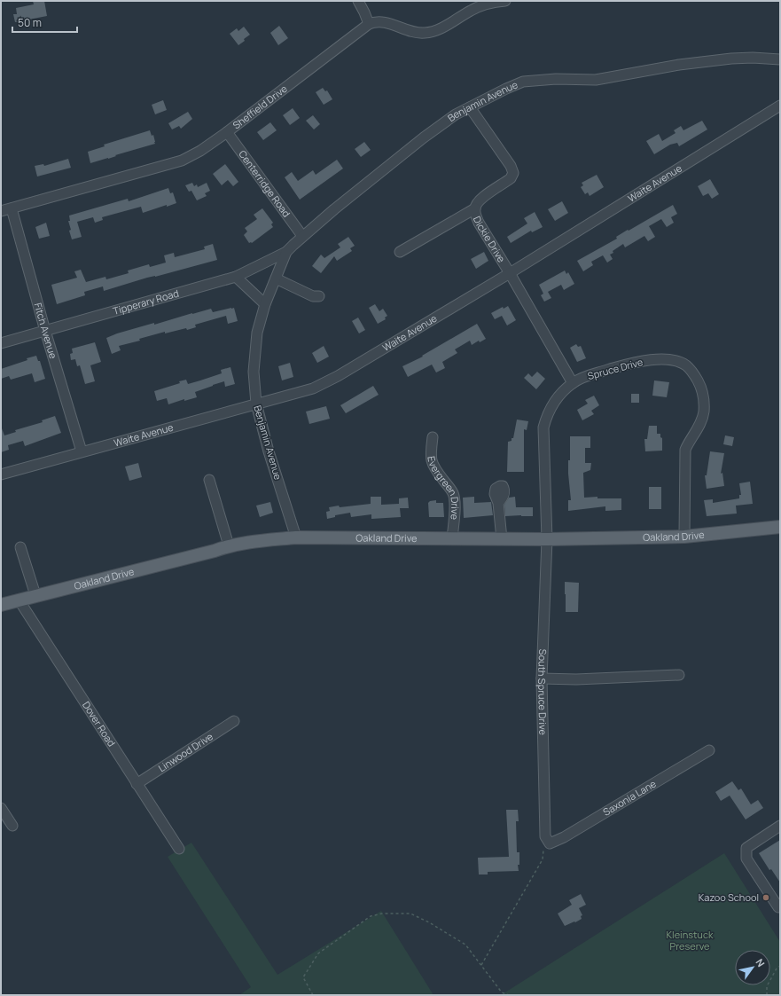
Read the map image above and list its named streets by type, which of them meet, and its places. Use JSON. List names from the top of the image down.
{
  "streets": {
    "main road": ["Oakland Drive"],
    "street": [
      "Benjamin Avenue",
      "Sheffield Drive",
      "Waite Avenue",
      "Centerridge Road",
      "Dickie Drive",
      "Tipperary Road",
      "Fitch Avenue",
      "Spruce Drive",
      "Evergreen Drive",
      "South Spruce Drive",
      "Dover Road",
      "Linwood Drive",
      "Saxonia Lane"
    ]
  },
  "crossings": [
    ["Benjamin Avenue", "Waite Avenue"],
    ["Benjamin Avenue", "Centerridge Road"],
    ["Benjamin Avenue", "Dickie Drive"],
    ["Benjamin Avenue", "Tipperary Road"],
    ["Benjamin Avenue", "Oakland Drive"],
    ["Sheffield Drive", "Centerridge Road"],
    ["Sheffield Drive", "Fitch Avenue"],
    ["Waite Avenue", "Dickie Drive"],
    ["Waite Avenue", "Fitch Avenue"],
    ["Dickie Drive", "Spruce Drive"],
    ["Tipperary Road", "Fitch Avenue"],
    ["Spruce Drive", "Oakland Drive"],
    ["Spruce Drive", "South Spruce Drive"],
    ["Evergreen Drive", "Oakland Drive"],
    ["Oakland Drive", "South Spruce Drive"],
    ["Oakland Drive", "Dover Road"],
    ["South Spruce Drive", "Saxonia Lane"],
    ["Dover Road", "Linwood Drive"]
  ],
  "parks": ["Kleinstuck Preserve"],
  "places": ["Kazoo School"],
  "scale_bar": "50 m",
  "north": "top right"
}
